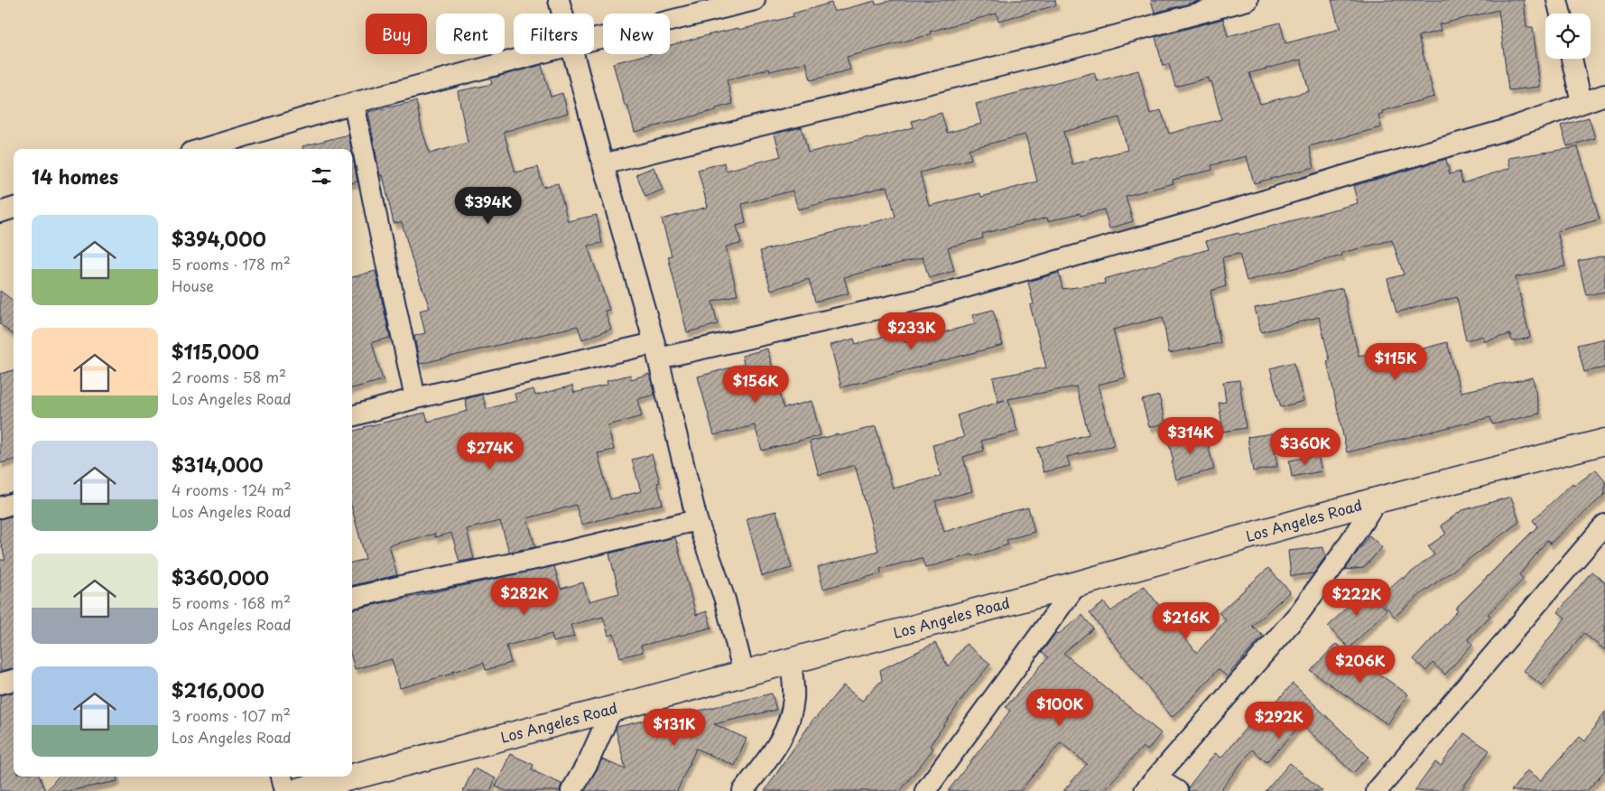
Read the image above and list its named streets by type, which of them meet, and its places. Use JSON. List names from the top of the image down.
{
  "streets": {
    "main road": ["Los Angeles Road"]
  },
  "page": {
    "chip": [
      "Buy",
      "Rent",
      "Filters",
      "New"
    ],
    "heading": "14 homes",
    "price": [
      "$394K",
      "$233K",
      "$115K",
      "$156K",
      "$314K",
      "$360K",
      "$274K",
      "$282K",
      "$222K",
      "$216K",
      "$206K",
      "$100K",
      "$292K",
      "$131K"
    ],
    "list": [
      {
        "name": "$394,000",
        "note": "5 rooms · 178 m² · House"
      },
      {
        "name": "$115,000",
        "note": "2 rooms · 58 m² · Los Angeles Road"
      },
      {
        "name": "$314,000",
        "note": "4 rooms · 124 m² · Los Angeles Road"
      },
      {
        "name": "$360,000",
        "note": "5 rooms · 168 m² · Los Angeles Road"
      },
      {
        "name": "$216,000",
        "note": "3 rooms · 107 m² · Los Angeles Road"
      }
    ]
  }
}
